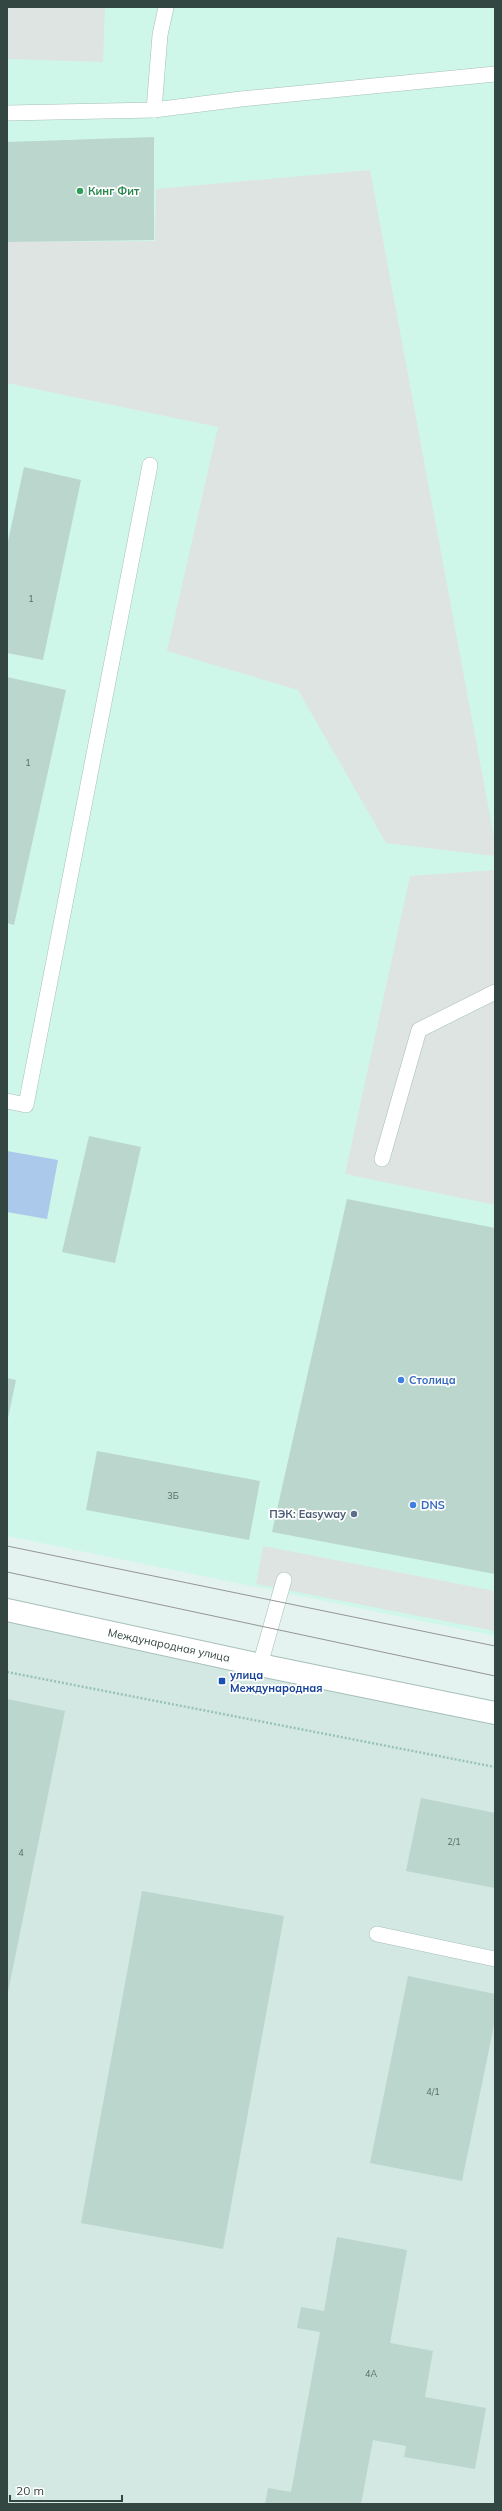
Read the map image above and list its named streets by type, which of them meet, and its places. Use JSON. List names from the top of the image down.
{
  "streets": {
    "street": ["Международная улица"]
  },
  "places": {
    "other": [
      "Кинг Фит",
      "Столица",
      "DNS",
      "ПЭК: Easyway"
    ],
    "transit": ["улица Международная"]
  },
  "house_numbers": [
    "1",
    "1",
    "3Б",
    "2/1",
    "4",
    "4/1",
    "4А"
  ],
  "scale_bar": "20 m"
}
